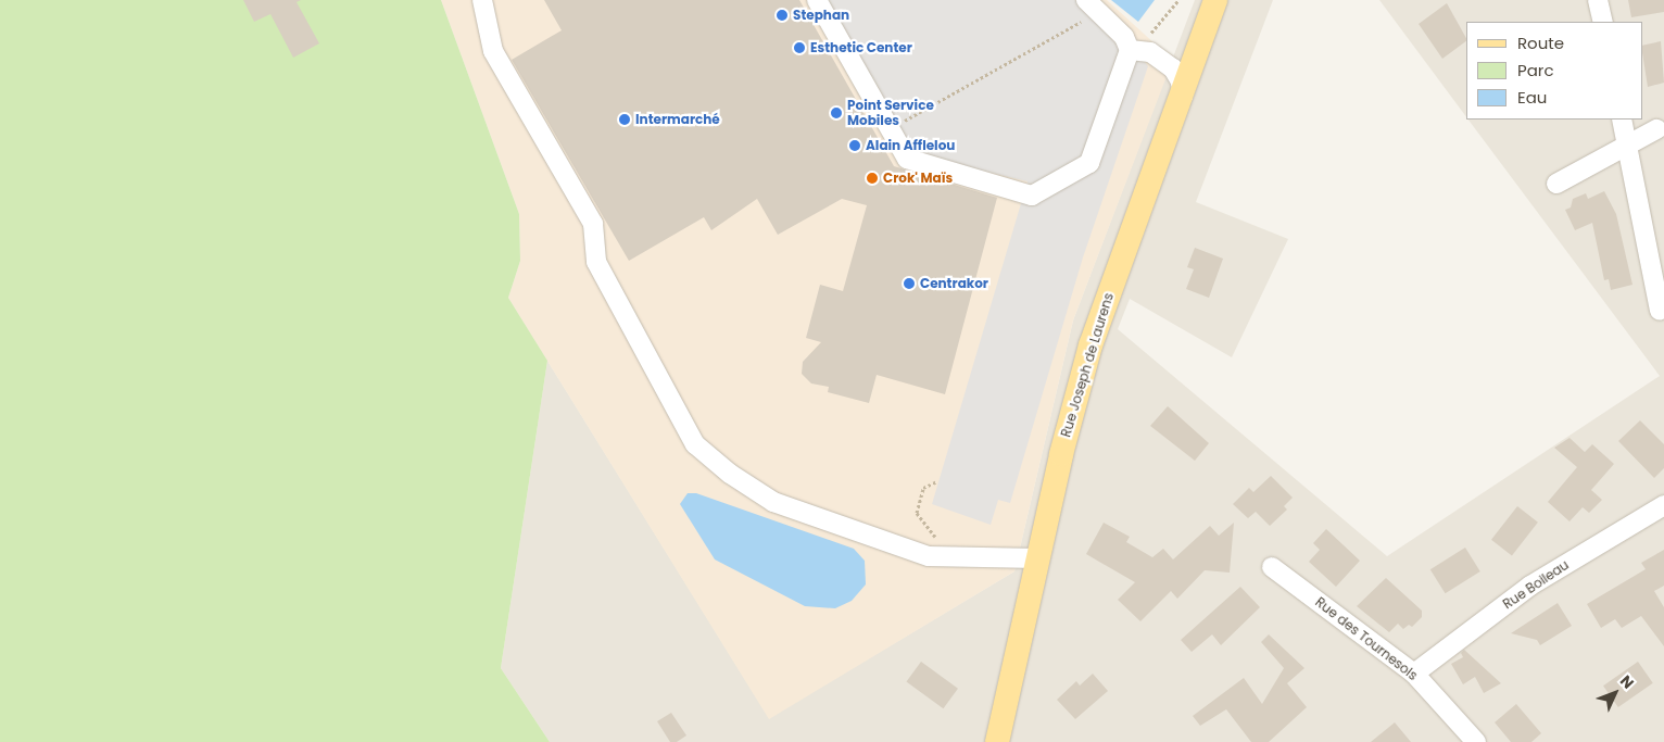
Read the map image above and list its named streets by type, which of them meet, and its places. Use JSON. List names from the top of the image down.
{
  "streets": {
    "main road": ["Rue Joseph de Laurens"],
    "street": ["Rue Boileau", "Rue des Tournesols"]
  },
  "crossings": [
    ["Rue Boileau", "Rue des Tournesols"]
  ],
  "places": [
    "Stephan",
    "Esthetic Center",
    "Point Service Mobiles",
    "Intermarché",
    "Alain Afflelou",
    "Crok' Maïs",
    "Centrakor"
  ],
  "legend": ["Route", "Parc", "Eau"],
  "north": "top right"
}
